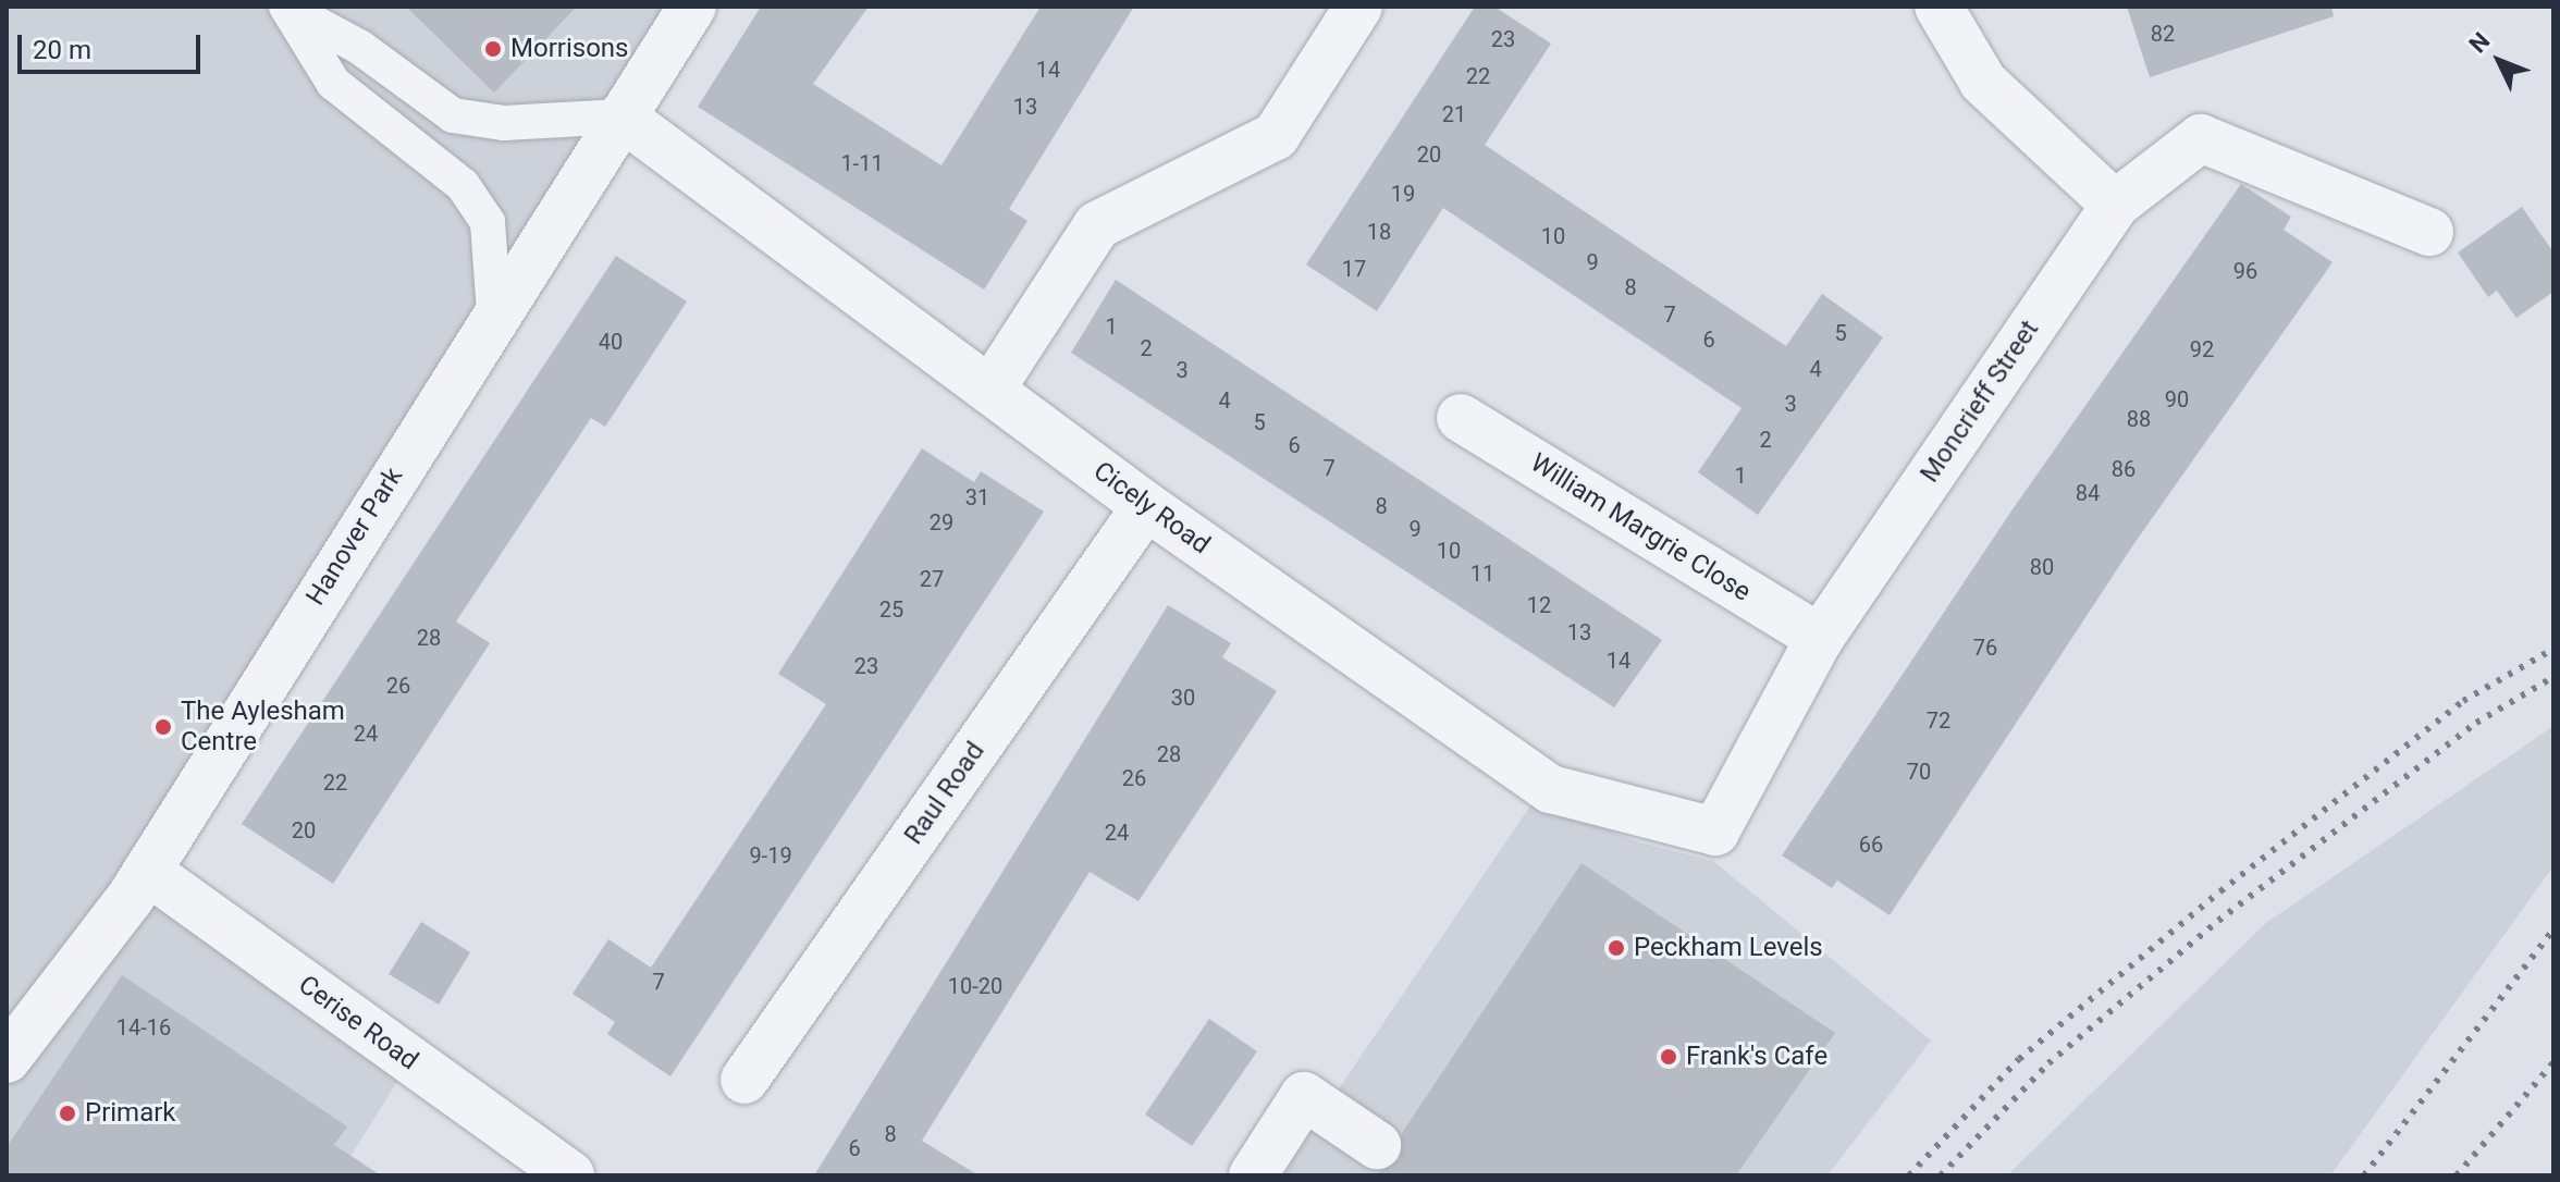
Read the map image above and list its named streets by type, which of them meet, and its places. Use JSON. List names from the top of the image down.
{
  "streets": {
    "street": [
      "Moncrieff Street",
      "Cicely Road",
      "William Margrie Close",
      "Hanover Park",
      "Raul Road",
      "Cerise Road"
    ]
  },
  "crossings": [
    ["Moncrieff Street", "Cicely Road"],
    ["Moncrieff Street", "William Margrie Close"],
    ["Cicely Road", "Hanover Park"],
    ["Cicely Road", "Raul Road"],
    ["Hanover Park", "Cerise Road"]
  ],
  "places": [
    "Morrisons",
    "The Aylesham Centre",
    "Peckham Levels",
    "Frank's Cafe",
    "Primark"
  ],
  "house_numbers": [
    "82",
    "23",
    "14",
    "22",
    "13",
    "21",
    "20",
    "1-11",
    "19",
    "18",
    "10",
    "9",
    "17",
    "96",
    "8",
    "7",
    "1",
    "5",
    "6",
    "40",
    "2",
    "92",
    "4",
    "3",
    "90",
    "4",
    "3",
    "88",
    "5",
    "2",
    "6",
    "7",
    "86",
    "1",
    "84",
    "31",
    "8",
    "29",
    "9",
    "10",
    "80",
    "11",
    "27",
    "12",
    "25",
    "13",
    "28",
    "76",
    "14",
    "23",
    "26",
    "30",
    "72",
    "24",
    "28",
    "70",
    "26",
    "22",
    "20",
    "24",
    "66",
    "9-19",
    "7",
    "10-20",
    "14-16",
    "8",
    "6"
  ],
  "scale_bar": "20 m",
  "north": "top left"
}
